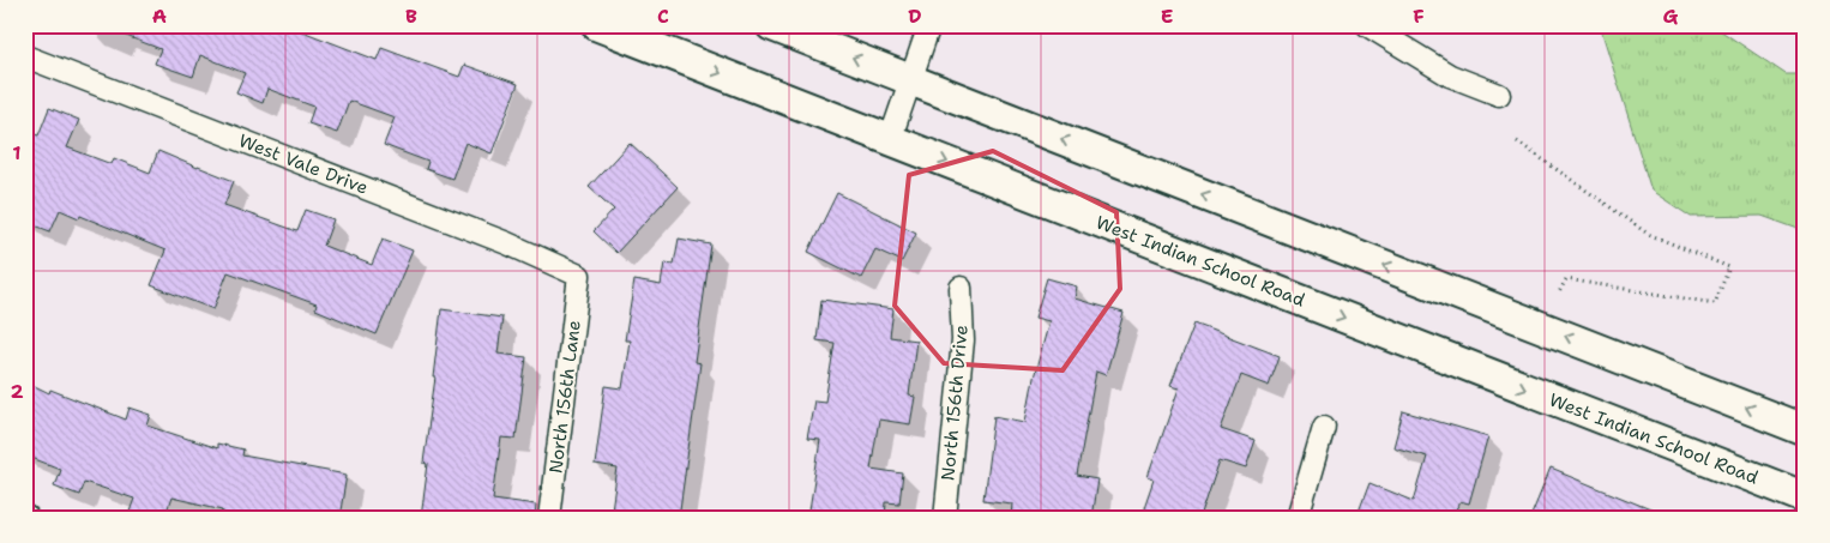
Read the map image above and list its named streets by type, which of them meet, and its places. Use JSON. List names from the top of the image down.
{
  "streets": {
    "main road": ["West Indian School Road"],
    "street": ["West Vale Drive", "North 156th Lane", "North 156th Drive"]
  },
  "crossings": [
    ["West Vale Drive", "North 156th Lane"]
  ],
  "grid": {
    "columns": [
      "A",
      "B",
      "C",
      "D",
      "E",
      "F",
      "G"
    ],
    "rows": ["1", "2"]
  }
}
